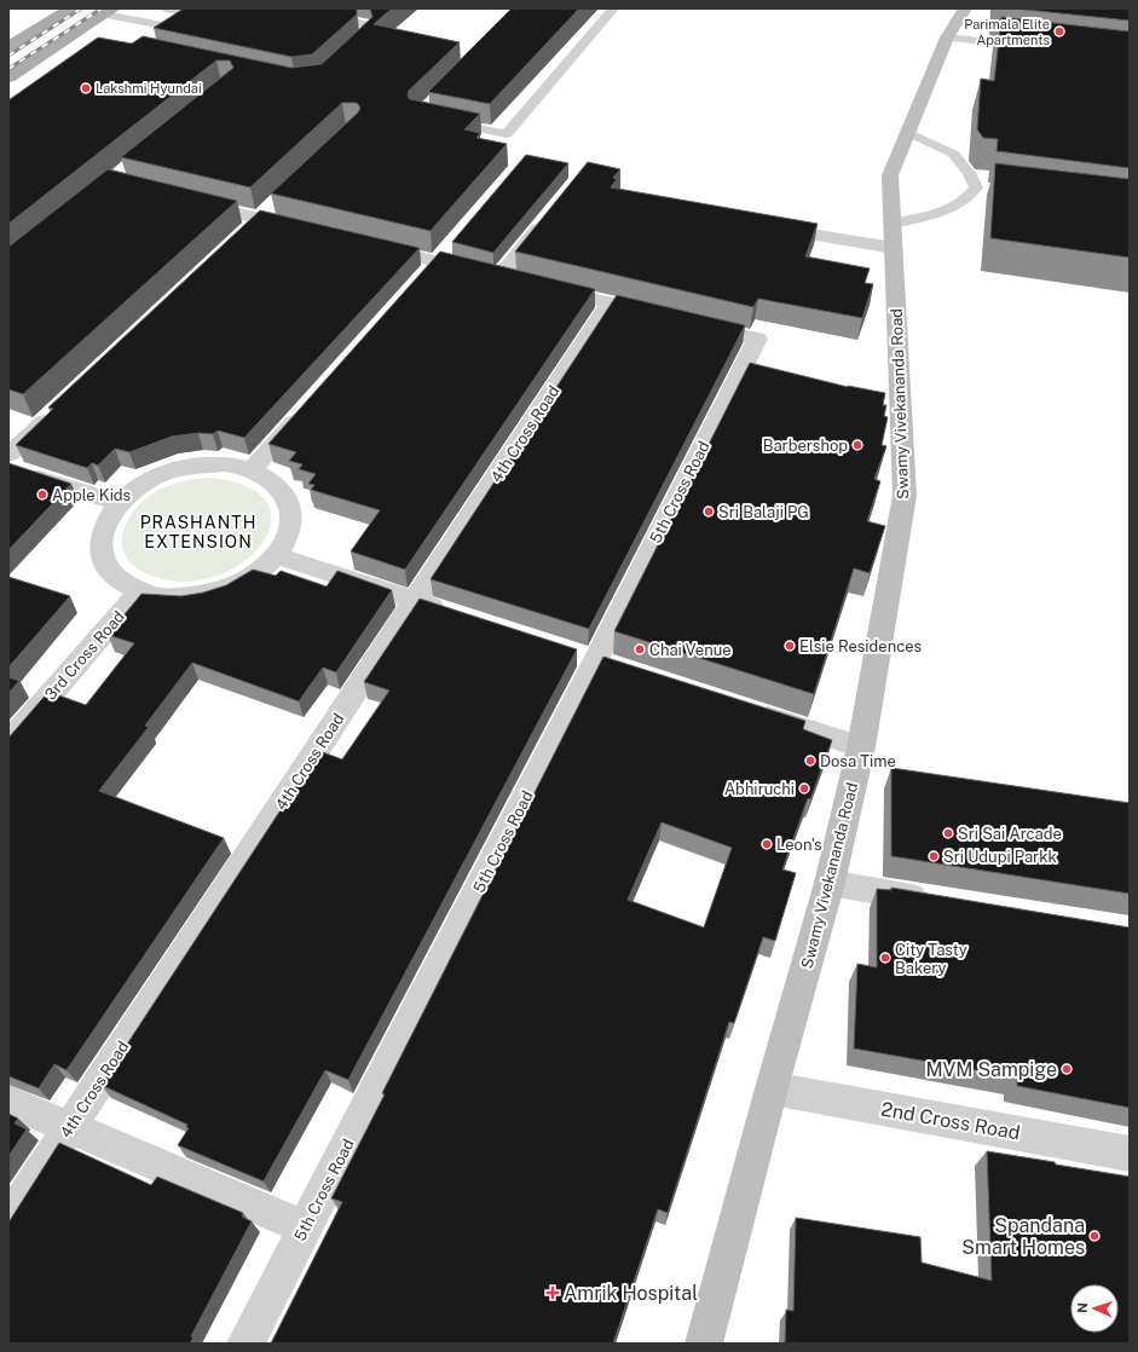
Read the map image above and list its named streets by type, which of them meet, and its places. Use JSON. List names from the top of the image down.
{
  "streets": {
    "street": [
      "Swamy Vivekananda Road",
      "4th Cross Road",
      "5th Cross Road",
      "3rd Cross Road",
      "2nd Cross Road"
    ]
  },
  "crossings": [
    ["Swamy Vivekananda Road", "2nd Cross Road"]
  ],
  "districts": ["PRASHANTH EXTENSION"],
  "places": {
    "other": [
      "Parimala Elite Apartments",
      "Lakshmi Hyundai",
      "Barbershop",
      "Apple Kids",
      "Sri Balaji PG",
      "Elsie Residences",
      "Chai Venue",
      "Dosa Time",
      "Abhiruchi",
      "Sri Sai Arcade",
      "Leon's",
      "Sri Udupi Parkk",
      "City Tasty Bakery",
      "MVM Sampige",
      "Spandana Smart Homes"
    ],
    "health": ["Amrik Hospital"]
  },
  "north": "left"
}
